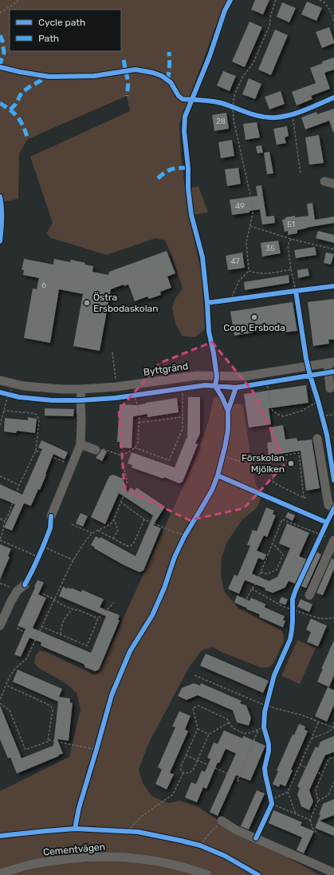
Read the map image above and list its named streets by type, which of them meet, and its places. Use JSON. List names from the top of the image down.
{
  "streets": {
    "street": ["Byttgränd", "Cementvägen"]
  },
  "places": ["Östra Ersbodaskolan", "Coop Ersboda", "Förskolan Mjölken"],
  "house_numbers": [
    "28",
    "49",
    "51",
    "35",
    "47",
    "6"
  ],
  "legend": ["Cycle path", "Path"]
}
